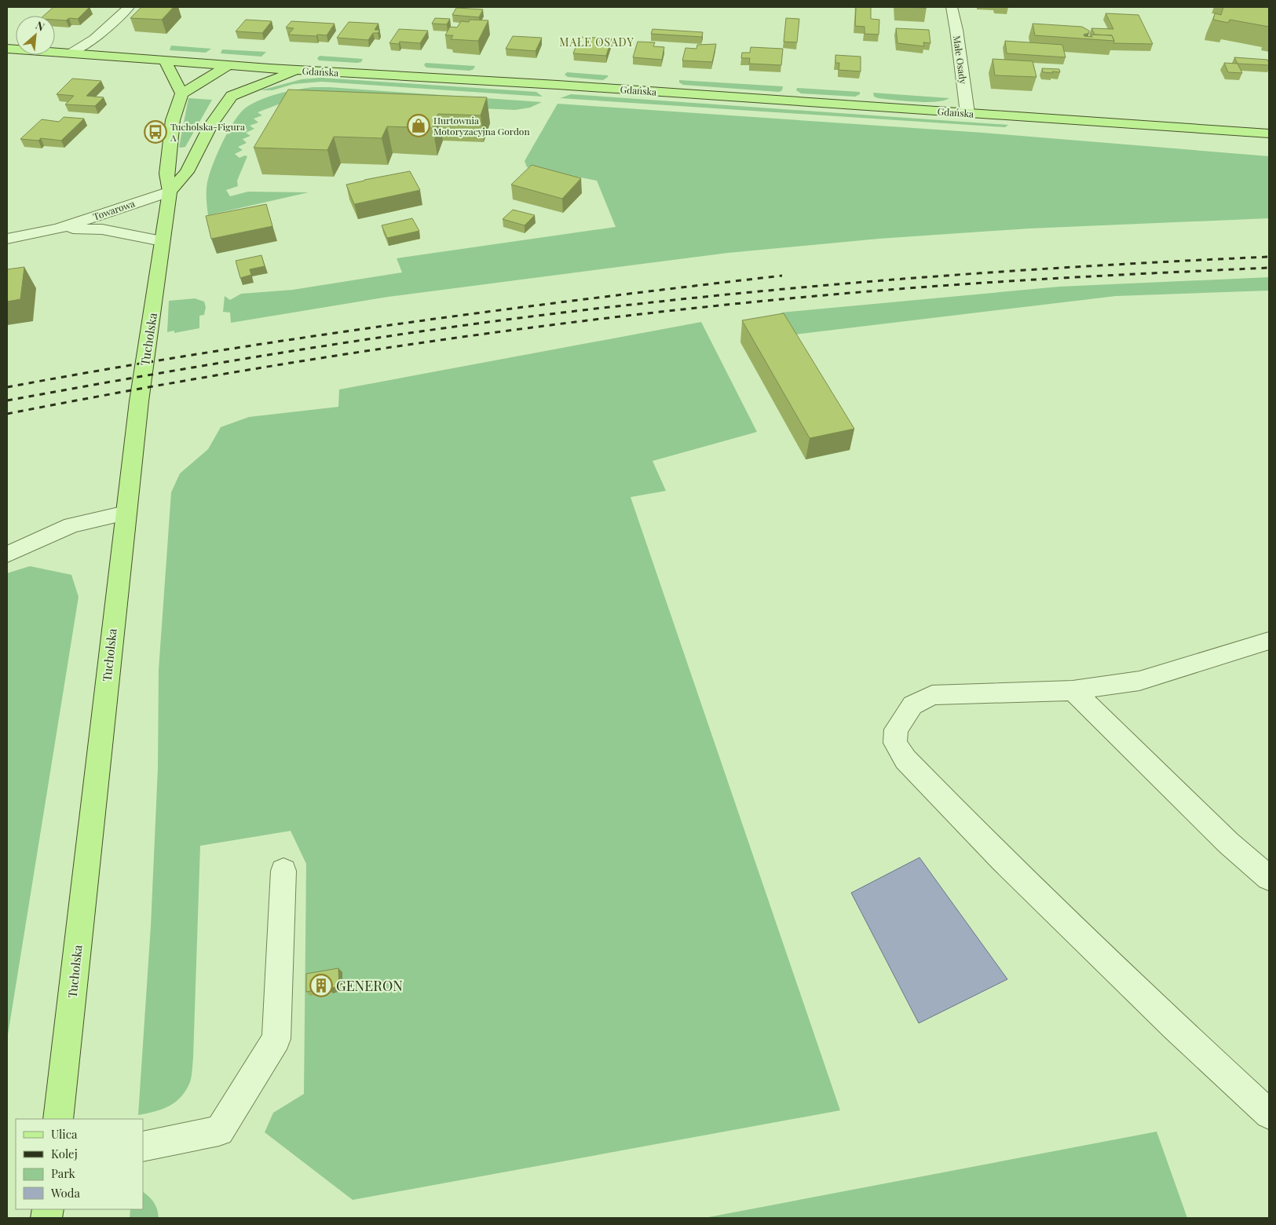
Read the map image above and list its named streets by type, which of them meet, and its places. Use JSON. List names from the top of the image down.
{
  "streets": {
    "main road": ["Gdańska", "Tucholska"],
    "street": ["Małe Osady", "Towarowa"]
  },
  "crossings": [
    ["Małe Osady", "Gdańska"],
    ["Towarowa", "Tucholska"]
  ],
  "districts": ["MAŁE OSADY"],
  "places": {
    "shop": ["Hurtownia Motoryzacyjna Gordon"],
    "bus stop": ["Tucholska-Figura A"],
    "building": ["GENERON"]
  },
  "legend": [
    "Ulica",
    "Kolej",
    "Park",
    "Woda"
  ],
  "north": "top right"
}
